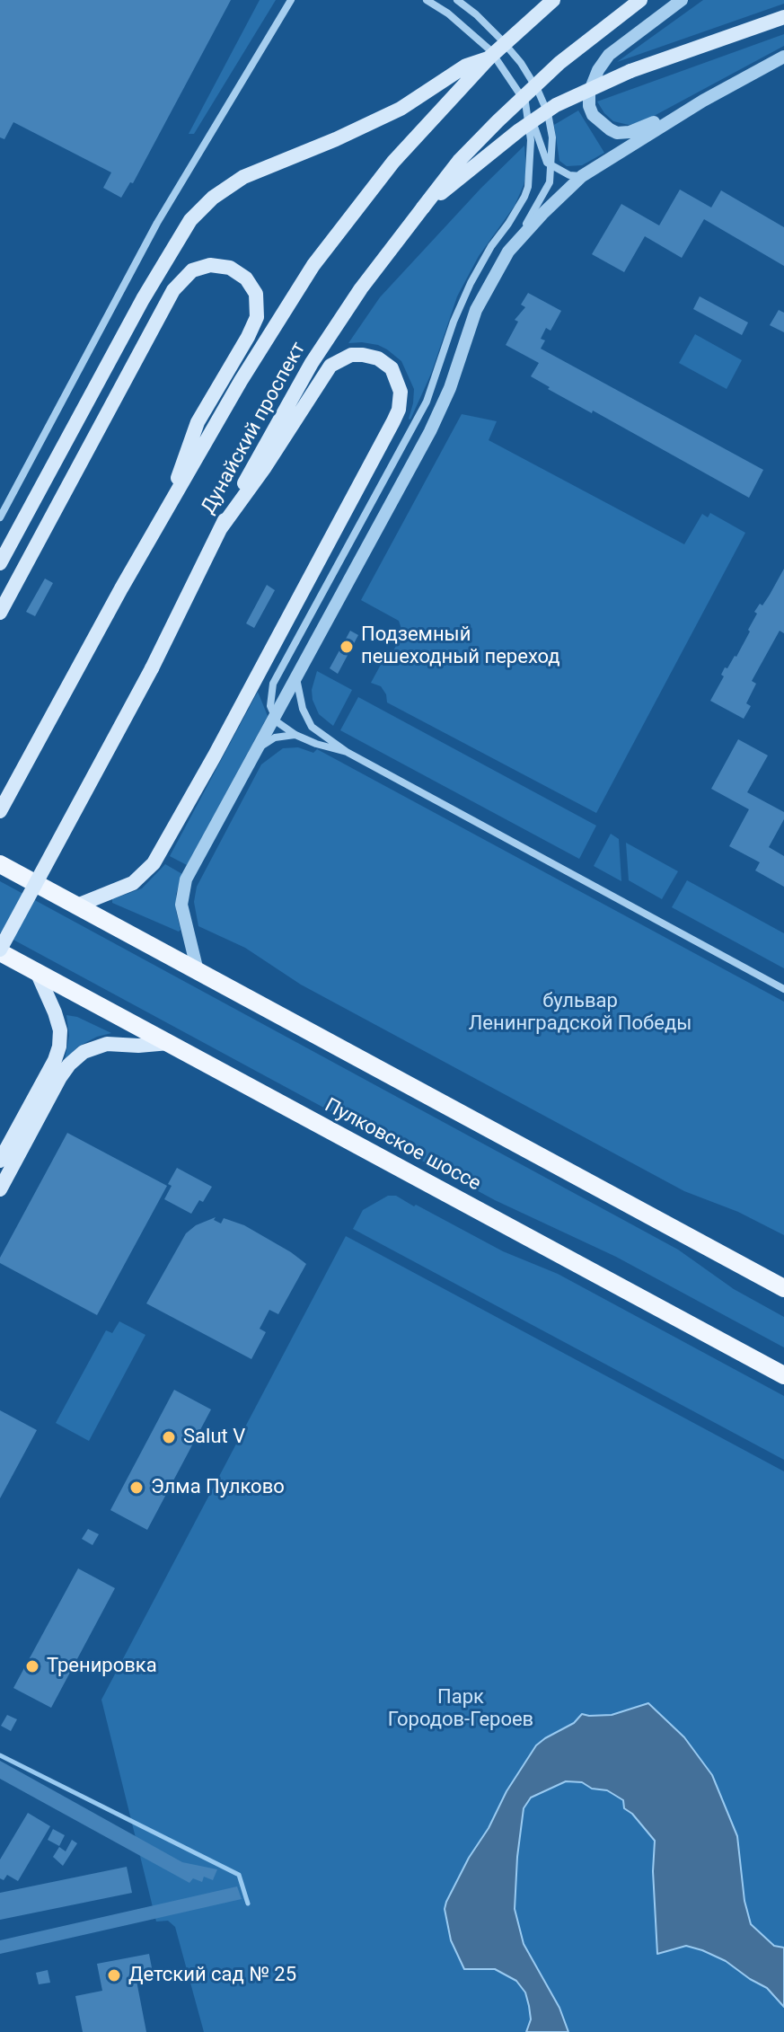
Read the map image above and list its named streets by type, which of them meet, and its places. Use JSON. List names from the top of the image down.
{
  "streets": {
    "main road": ["Дунайский проспект", "Пулковское шоссе"]
  },
  "crossings": [
    ["Дунайский проспект", "Пулковское шоссе"]
  ],
  "parks": ["бульвар Ленинградской Победы", "Парк Городов-Героев"],
  "places": [
    "Подземный пешеходный переход",
    "Salut V",
    "Элма Пулково",
    "Тренировка",
    "Детский сад № 25"
  ]
}
